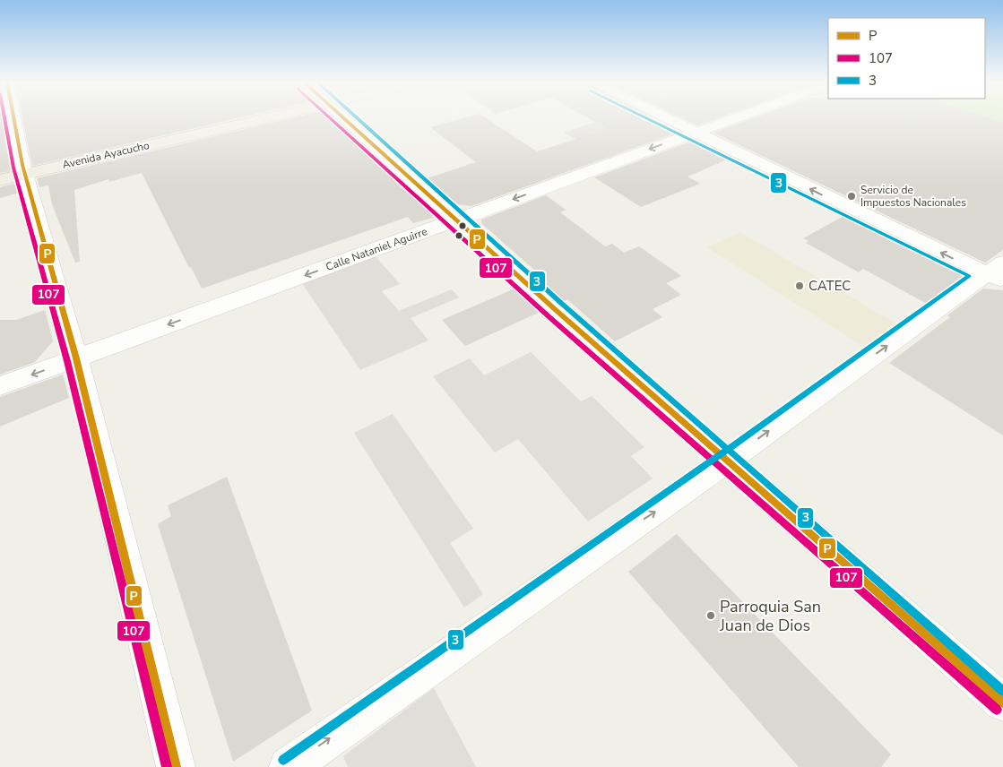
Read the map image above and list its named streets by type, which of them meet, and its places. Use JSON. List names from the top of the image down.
{
  "streets": {
    "main road": ["Avenida Ayacucho"],
    "street": ["Calle Nataniel Aguirre"]
  },
  "one_way": ["Calle Nataniel Aguirre"],
  "places": ["Servicio de Impuestos Nacionales", "CATEC", "Parroquia San Juan de Dios"],
  "lines": ["transit line P", "transit line 107", "transit line 3"],
  "legend": ["P", "107", "3"]
}
